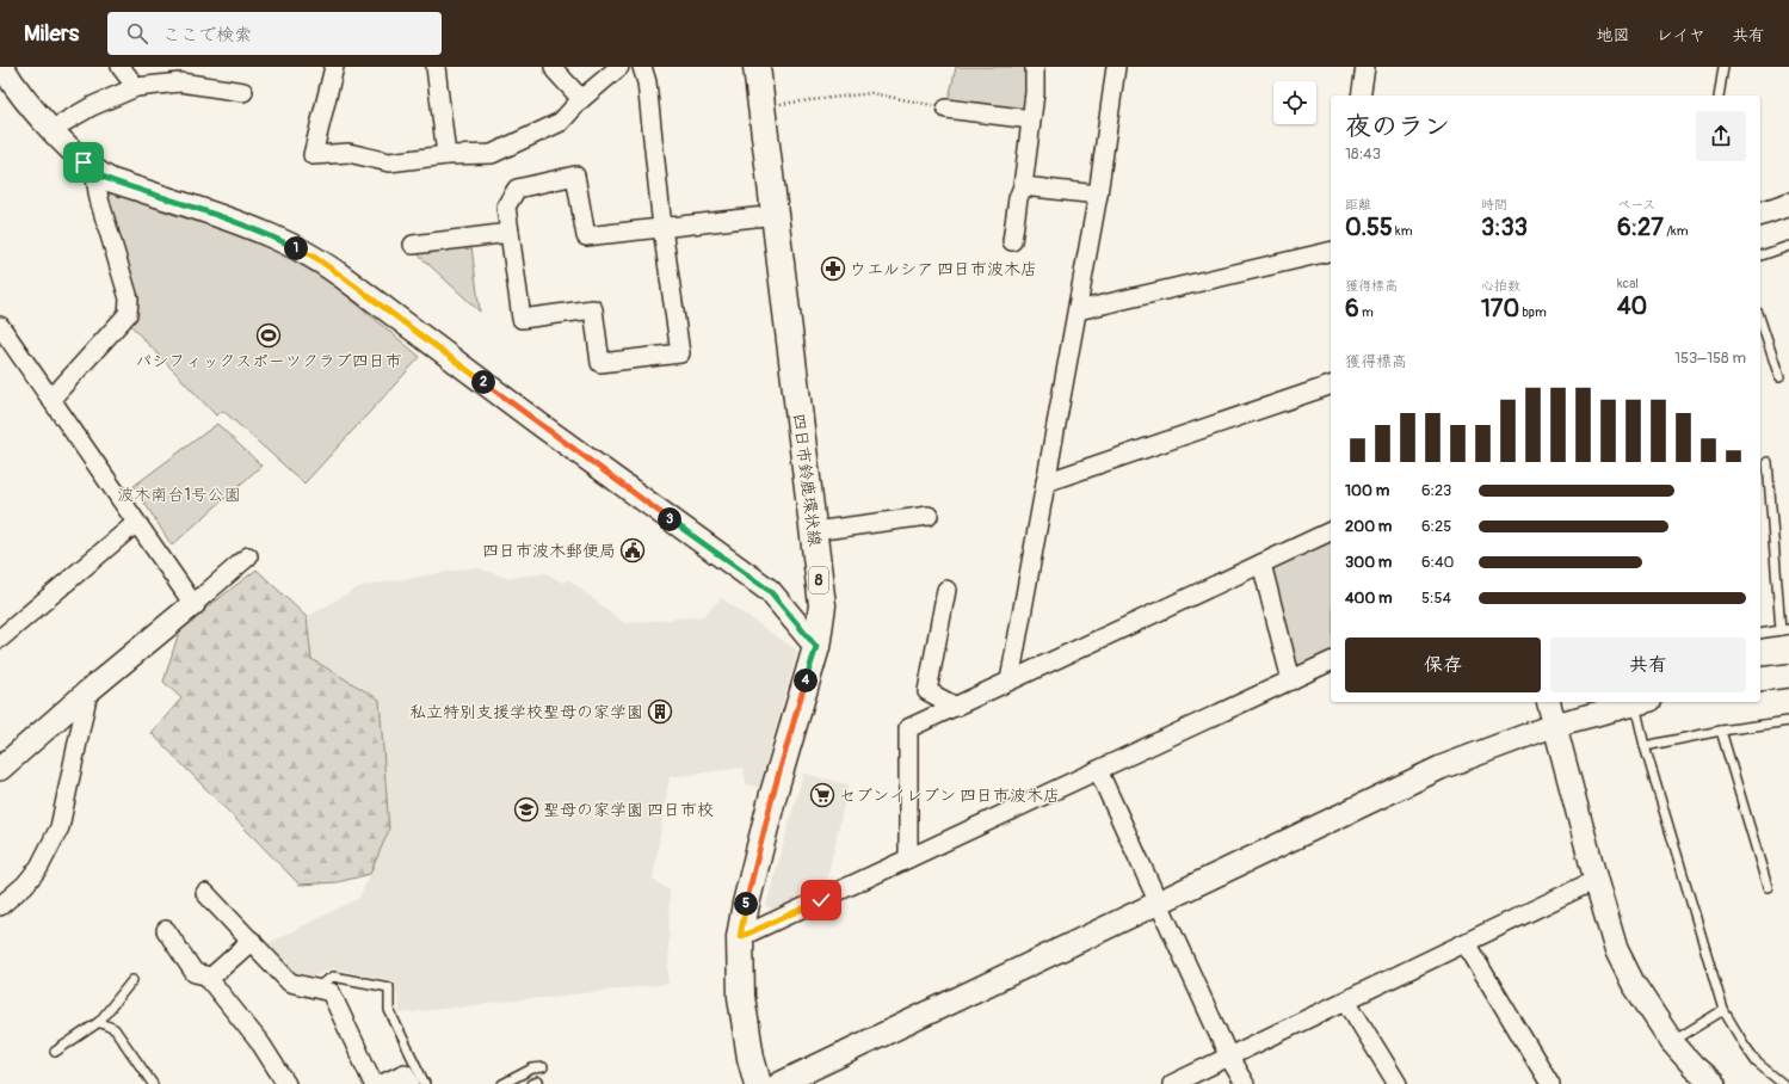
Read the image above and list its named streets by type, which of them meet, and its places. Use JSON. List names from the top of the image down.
{
  "streets": {
    "main road": ["四日市鈴鹿環状線", "8"]
  },
  "parks": ["波木南台1号公園"],
  "places": {
    "pharmacy": ["ウエルシア 四日市波木店"],
    "sports": ["パシフィックスポーツクラブ四日市"],
    "public building": ["四日市波木郵便局"],
    "building": ["私立特別支援学校聖母の家学園"],
    "supermarket": ["セブンイレブン 四日市波木店"],
    "school or university": ["聖母の家学園 四日市校"]
  },
  "page": {
    "header": "Milers",
    "search": "ここで検索",
    "nav": ["地図", "レイヤ", "共有"],
    "heading": ["夜のラン", "18:43"],
    "stats": [
      ["距離", "0.55 km"],
      ["時間", "3:33"],
      ["ペース", "6:27 /km"],
      ["獲得標高", "6 m"],
      ["心拍数", "170 bpm"],
      ["kcal", "40"]
    ],
    "pins": [
      "1",
      "2",
      "3",
      "4",
      "5"
    ],
    "chart": ["獲得標高", "153–158 m"],
    "list": [
      {
        "name": "100 m",
        "note": "6:23"
      },
      {
        "name": "200 m",
        "note": "6:25"
      },
      {
        "name": "300 m",
        "note": "6:40"
      },
      {
        "name": "400 m",
        "note": "5:54"
      }
    ],
    "buttons": ["保存", "共有"]
  }
}
